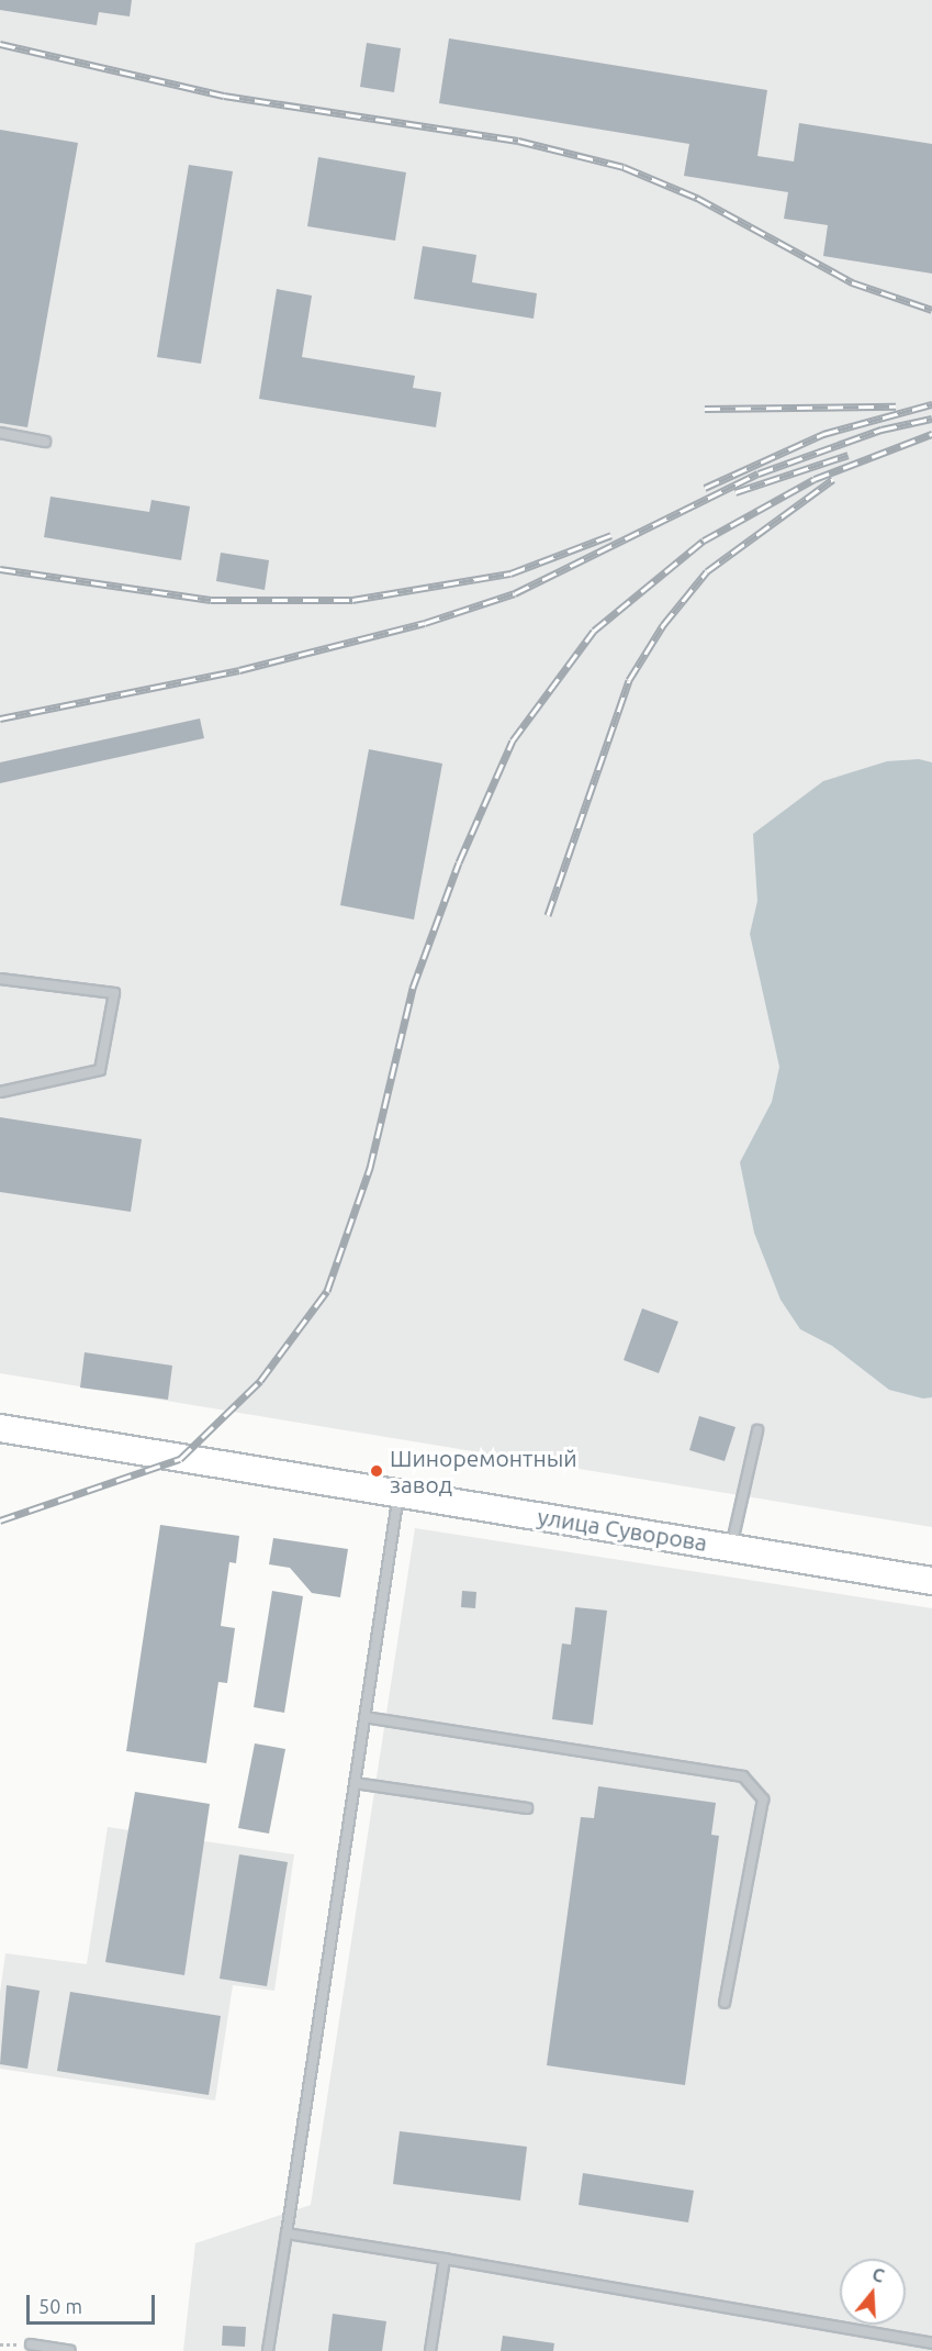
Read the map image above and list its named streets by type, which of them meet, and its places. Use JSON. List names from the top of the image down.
{
  "streets": {
    "main road": ["улица Суворова"]
  },
  "places": ["Шиноремонтный завод"],
  "scale_bar": "50 m",
  "north": "top"
}
